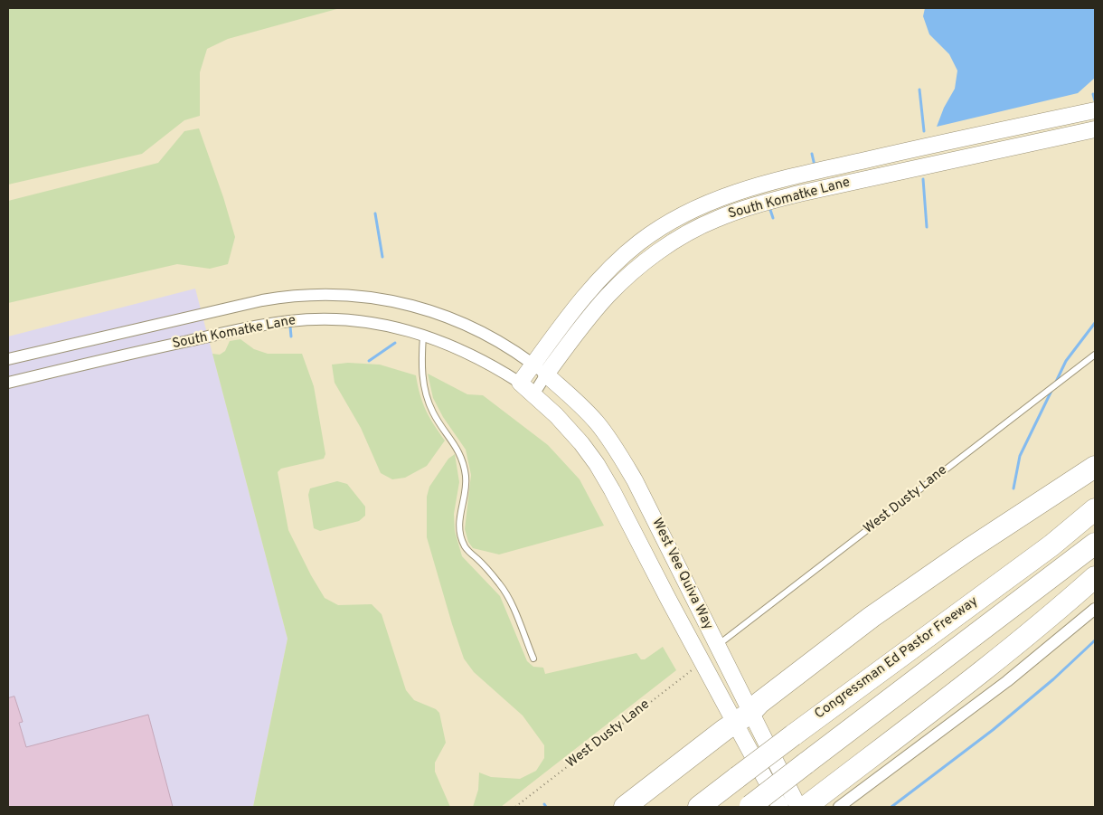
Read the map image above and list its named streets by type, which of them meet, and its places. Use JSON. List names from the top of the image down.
{
  "streets": {
    "highway": ["Congressman Ed Pastor Freeway"],
    "street": ["South Komatke Lane", "West Vee Quiva Way"],
    "lane": ["West Dusty Lane"]
  },
  "crossings": [
    ["South Komatke Lane", "West Vee Quiva Way"],
    ["West Dusty Lane", "West Vee Quiva Way"]
  ]
}
